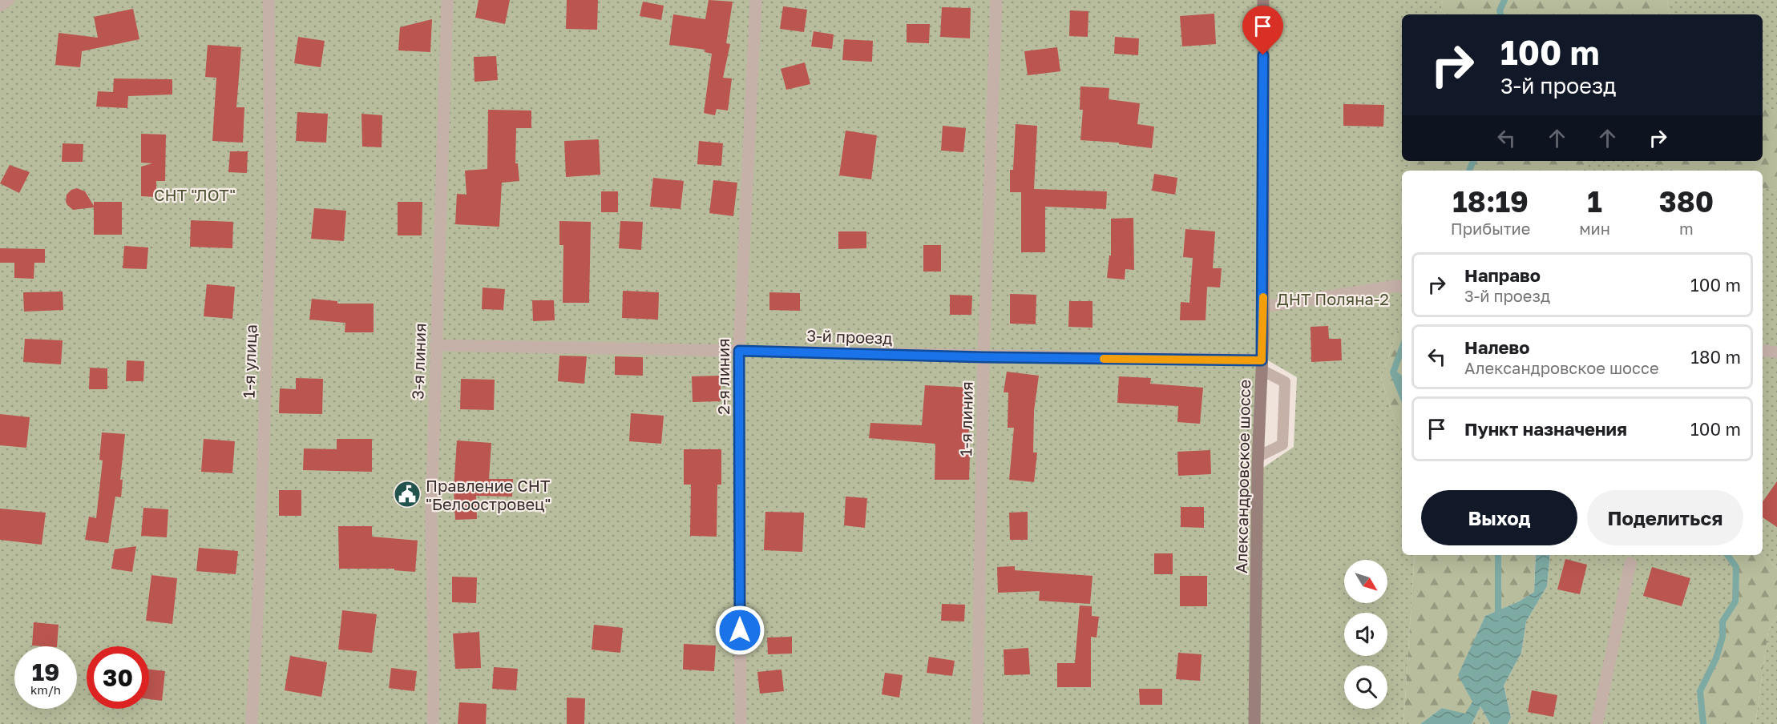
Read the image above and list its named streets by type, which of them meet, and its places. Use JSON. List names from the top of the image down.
{
  "streets": {
    "street": [
      "3-й проезд",
      "1-я улица",
      "3-я линия",
      "2-я линия",
      "1-я линия",
      "Александровское шоссе"
    ]
  },
  "crossings": [
    ["3-й проезд", "3-я линия"],
    ["3-й проезд", "2-я линия"],
    ["3-й проезд", "1-я линия"],
    ["3-й проезд", "Александровское шоссе"]
  ],
  "parks": ["СНТ \"ЛОТ\"", "ДНТ Поляна-2"],
  "places": {
    "public building": ["Правление СНТ \"Белоостровец\""]
  },
  "north": "bottom right",
  "page": {
    "turn": ["100 m", "3-й проезд"],
    "eta": [
      "18:19",
      "Прибытие",
      "1",
      "мин",
      "380",
      "m"
    ],
    "list": [
      {
        "name": "Направо",
        "note": "3-й проезд",
        "value": "100 m"
      },
      {
        "name": "Налево",
        "note": "Александровское шоссе",
        "value": "180 m"
      },
      {
        "name": "Пункт назначения",
        "value": "100 m"
      }
    ],
    "buttons": ["Выход", "Поделиться"],
    "speed": "19 km/h",
    "limit": "30"
  }
}
